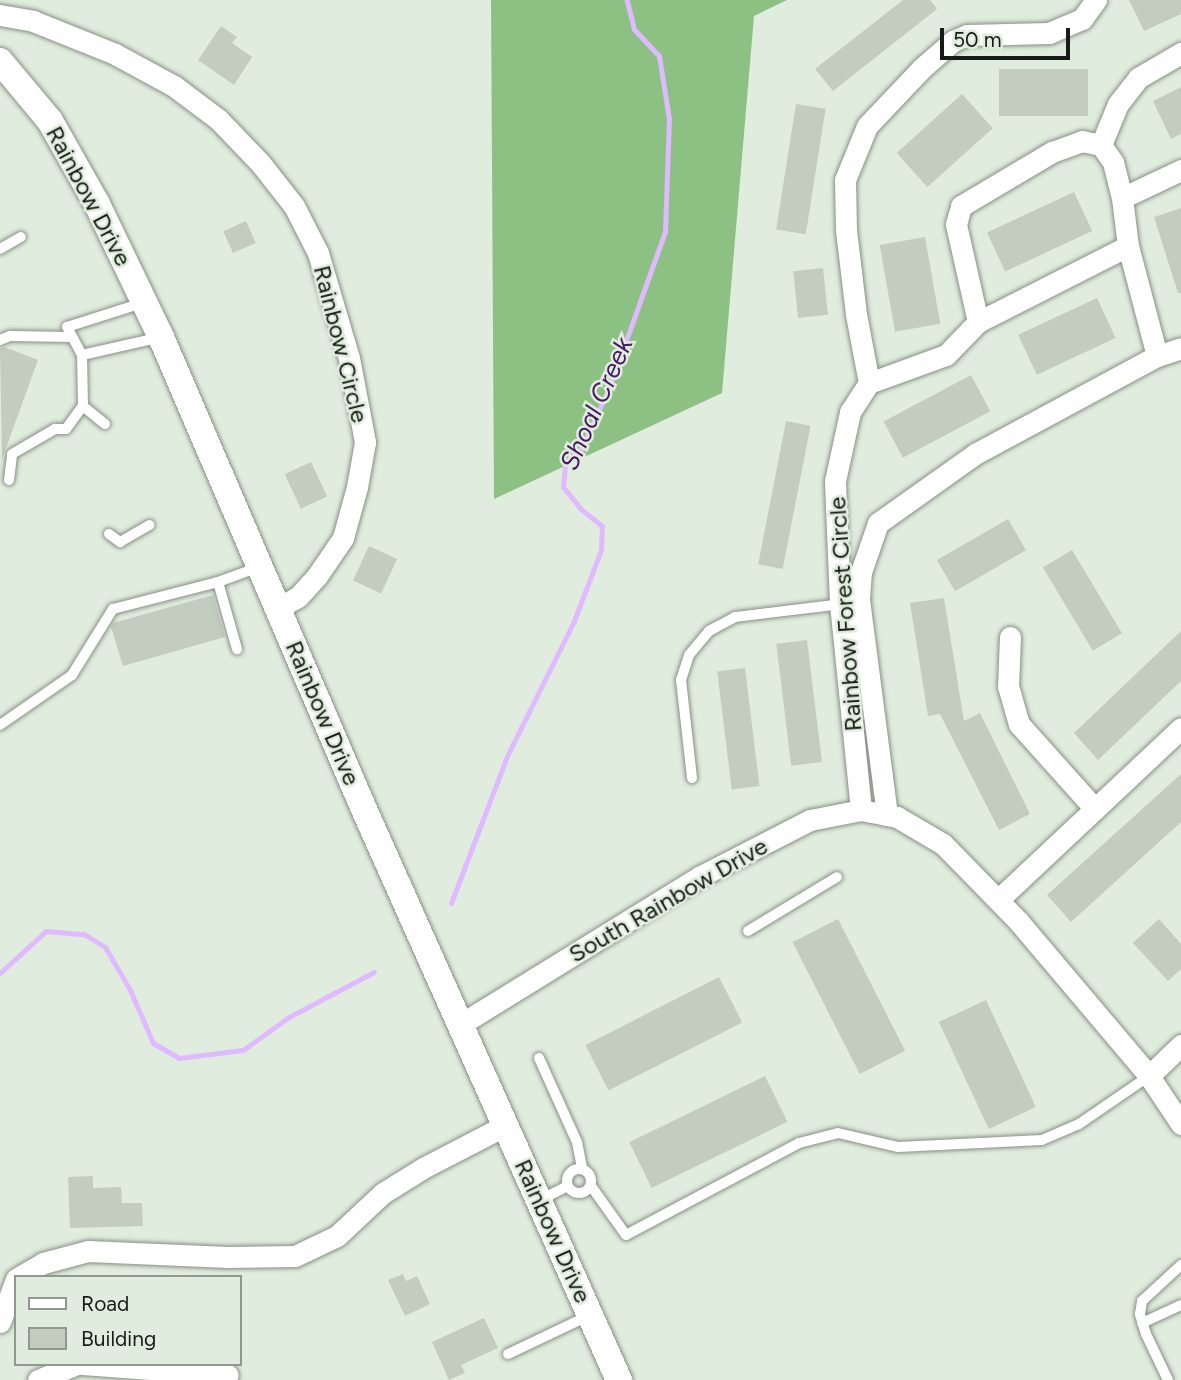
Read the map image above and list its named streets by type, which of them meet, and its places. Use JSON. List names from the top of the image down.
{
  "streets": {
    "street": [
      "Rainbow Drive",
      "Rainbow Circle",
      "Rainbow Forest Circle",
      "South Rainbow Drive"
    ]
  },
  "crossings": [
    ["Rainbow Drive", "Rainbow Circle"],
    ["Rainbow Drive", "South Rainbow Drive"],
    ["Rainbow Forest Circle", "South Rainbow Drive"]
  ],
  "water": ["Shoal Creek"],
  "legend": ["Road", "Building"],
  "scale_bar": "50 m"
}
